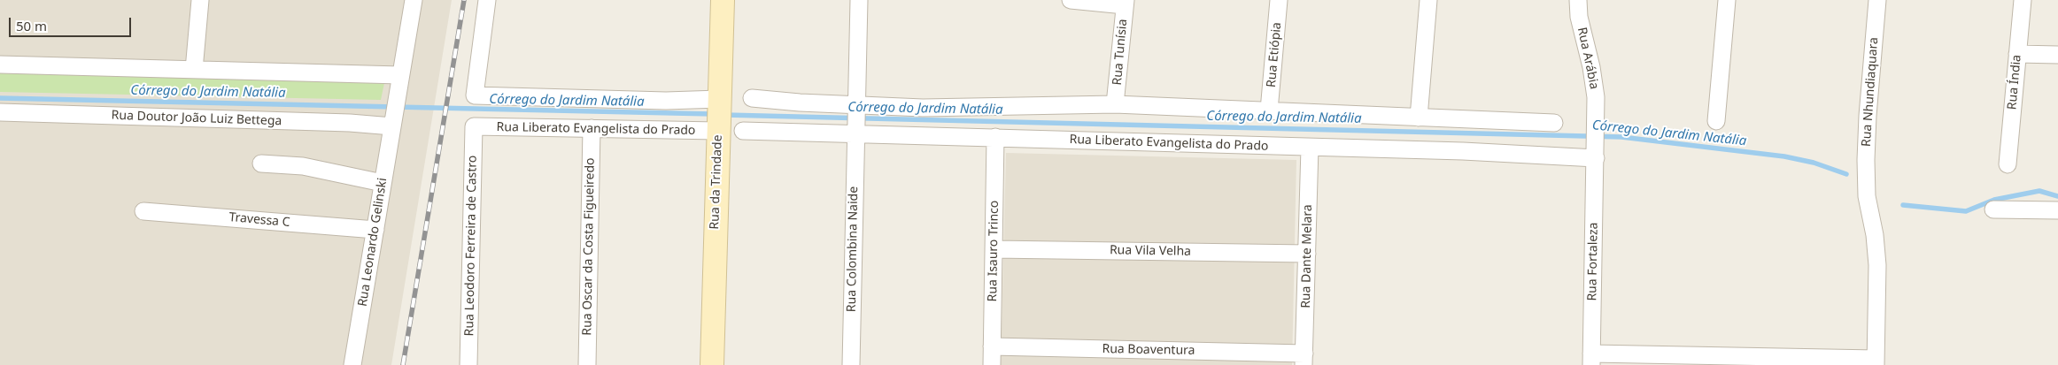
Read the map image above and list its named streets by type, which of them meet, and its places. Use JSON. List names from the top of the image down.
{
  "streets": {
    "main road": ["Rua da Trindade"],
    "street": [
      "Rua Tunísia",
      "Rua Etiópia",
      "Rua Arábia",
      "Rua Índia",
      "Rua Nhundiaquara",
      "Rua Doutor João Luiz Bettega",
      "Rua Liberato Evangelista do Prado",
      "Travessa C",
      "Rua Leonardo Gelinski",
      "Rua Leodoro Ferreira de Castro",
      "Rua Oscar da Costa Figueiredo",
      "Rua Colombina Naide",
      "Rua Isauro Trinco",
      "Rua Vila Velha",
      "Rua Dante Melara",
      "Rua Fortaleza",
      "Rua Boaventura"
    ]
  },
  "crossings": [
    ["Rua Arábia", "Rua Liberato Evangelista do Prado"],
    ["Rua Arábia", "Rua Fortaleza"],
    ["Rua Doutor João Luiz Bettega", "Rua Leonardo Gelinski"],
    ["Rua Liberato Evangelista do Prado", "Rua da Trindade"],
    ["Rua Liberato Evangelista do Prado", "Rua Leodoro Ferreira de Castro"],
    ["Rua Liberato Evangelista do Prado", "Rua Oscar da Costa Figueiredo"],
    ["Rua Liberato Evangelista do Prado", "Rua Colombina Naide"],
    ["Rua Liberato Evangelista do Prado", "Rua Isauro Trinco"],
    ["Rua Liberato Evangelista do Prado", "Rua Dante Melara"],
    ["Rua Liberato Evangelista do Prado", "Rua Fortaleza"],
    ["Travessa C", "Rua Leonardo Gelinski"],
    ["Rua Isauro Trinco", "Rua Vila Velha"],
    ["Rua Isauro Trinco", "Rua Boaventura"],
    ["Rua Vila Velha", "Rua Dante Melara"],
    ["Rua Dante Melara", "Rua Boaventura"]
  ],
  "water": ["Córrego do Jardim Natália"],
  "scale_bar": "50 m"
}
